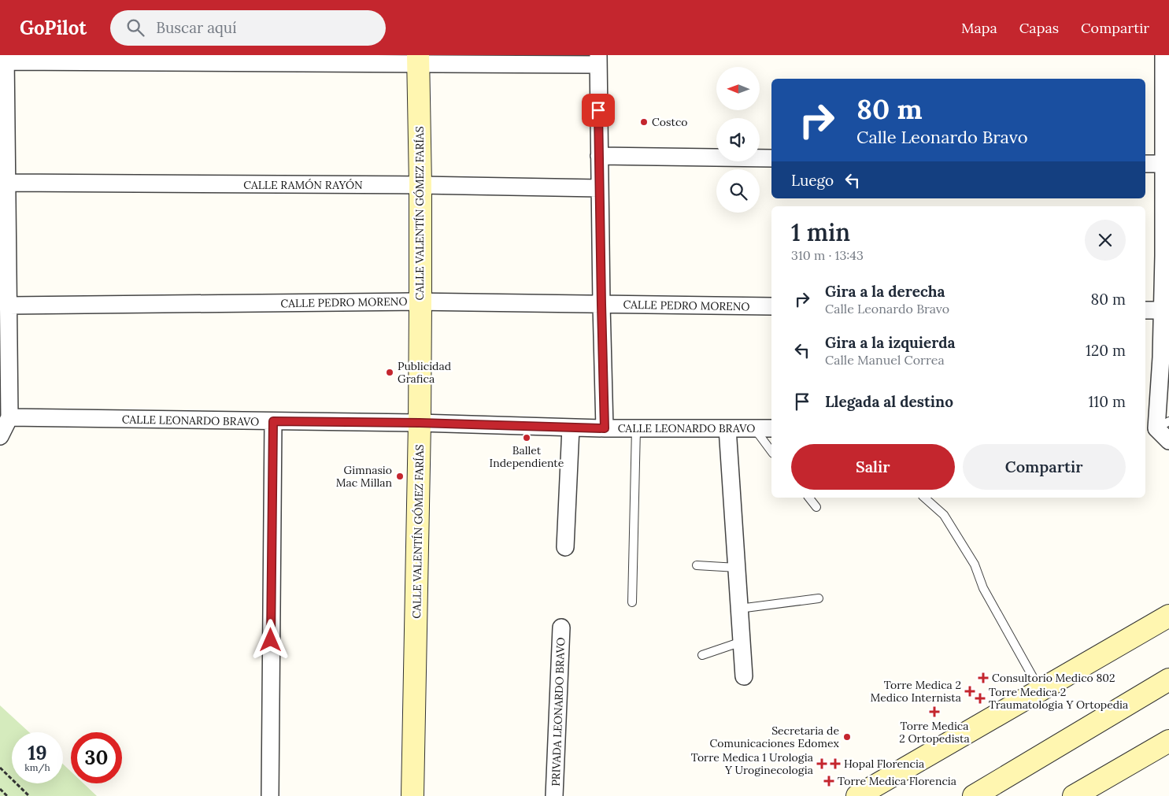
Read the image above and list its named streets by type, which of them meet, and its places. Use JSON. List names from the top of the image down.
{
  "streets": {
    "main road": ["CALLE VALENTÍN GÓMEZ FARÍAS"],
    "street": [
      "CALLE RAMÓN RAYÓN",
      "CALLE PEDRO MORENO",
      "CALLE LEONARDO BRAVO",
      "PRIVADA LEONARDO BRAVO"
    ]
  },
  "crossings": [
    ["CALLE RAMÓN RAYÓN", "CALLE VALENTÍN GÓMEZ FARÍAS"],
    ["CALLE VALENTÍN GÓMEZ FARÍAS", "CALLE PEDRO MORENO"],
    ["CALLE VALENTÍN GÓMEZ FARÍAS", "CALLE LEONARDO BRAVO"]
  ],
  "places": {
    "other": [
      "Costco",
      "Publicidad Grafica",
      "Ballet Independiente",
      "Gimnasio Mac Millan",
      "Secretaria de Comunicaciones Edomex"
    ],
    "health": [
      "Consultorio Medico 802",
      "Torre Medica 2 Medico Internista",
      "Torre Medica 2 Traumatologia Y Ortopedia",
      "Torre Medica 2 Ortopedista",
      "Torre Medica 1 Urologia Y Uroginecologia",
      "Hopal Florencia",
      "Torre Medica Florencia"
    ]
  },
  "north": "left",
  "page": {
    "header": "GoPilot",
    "search": "Buscar aquí",
    "nav": ["Mapa", "Capas", "Compartir"],
    "turn": ["80 m", "Calle Leonardo Bravo"],
    "then": "Luego",
    "heading": ["1 min", "310 m · 13:43"],
    "list": [
      {
        "name": "Gira a la derecha",
        "note": "Calle Leonardo Bravo",
        "value": "80 m"
      },
      {
        "name": "Gira a la izquierda",
        "note": "Calle Manuel Correa",
        "value": "120 m"
      },
      {
        "name": "Llegada al destino",
        "value": "110 m"
      }
    ],
    "buttons": ["Salir", "Compartir"],
    "speed": "19 km/h",
    "limit": "30"
  }
}
